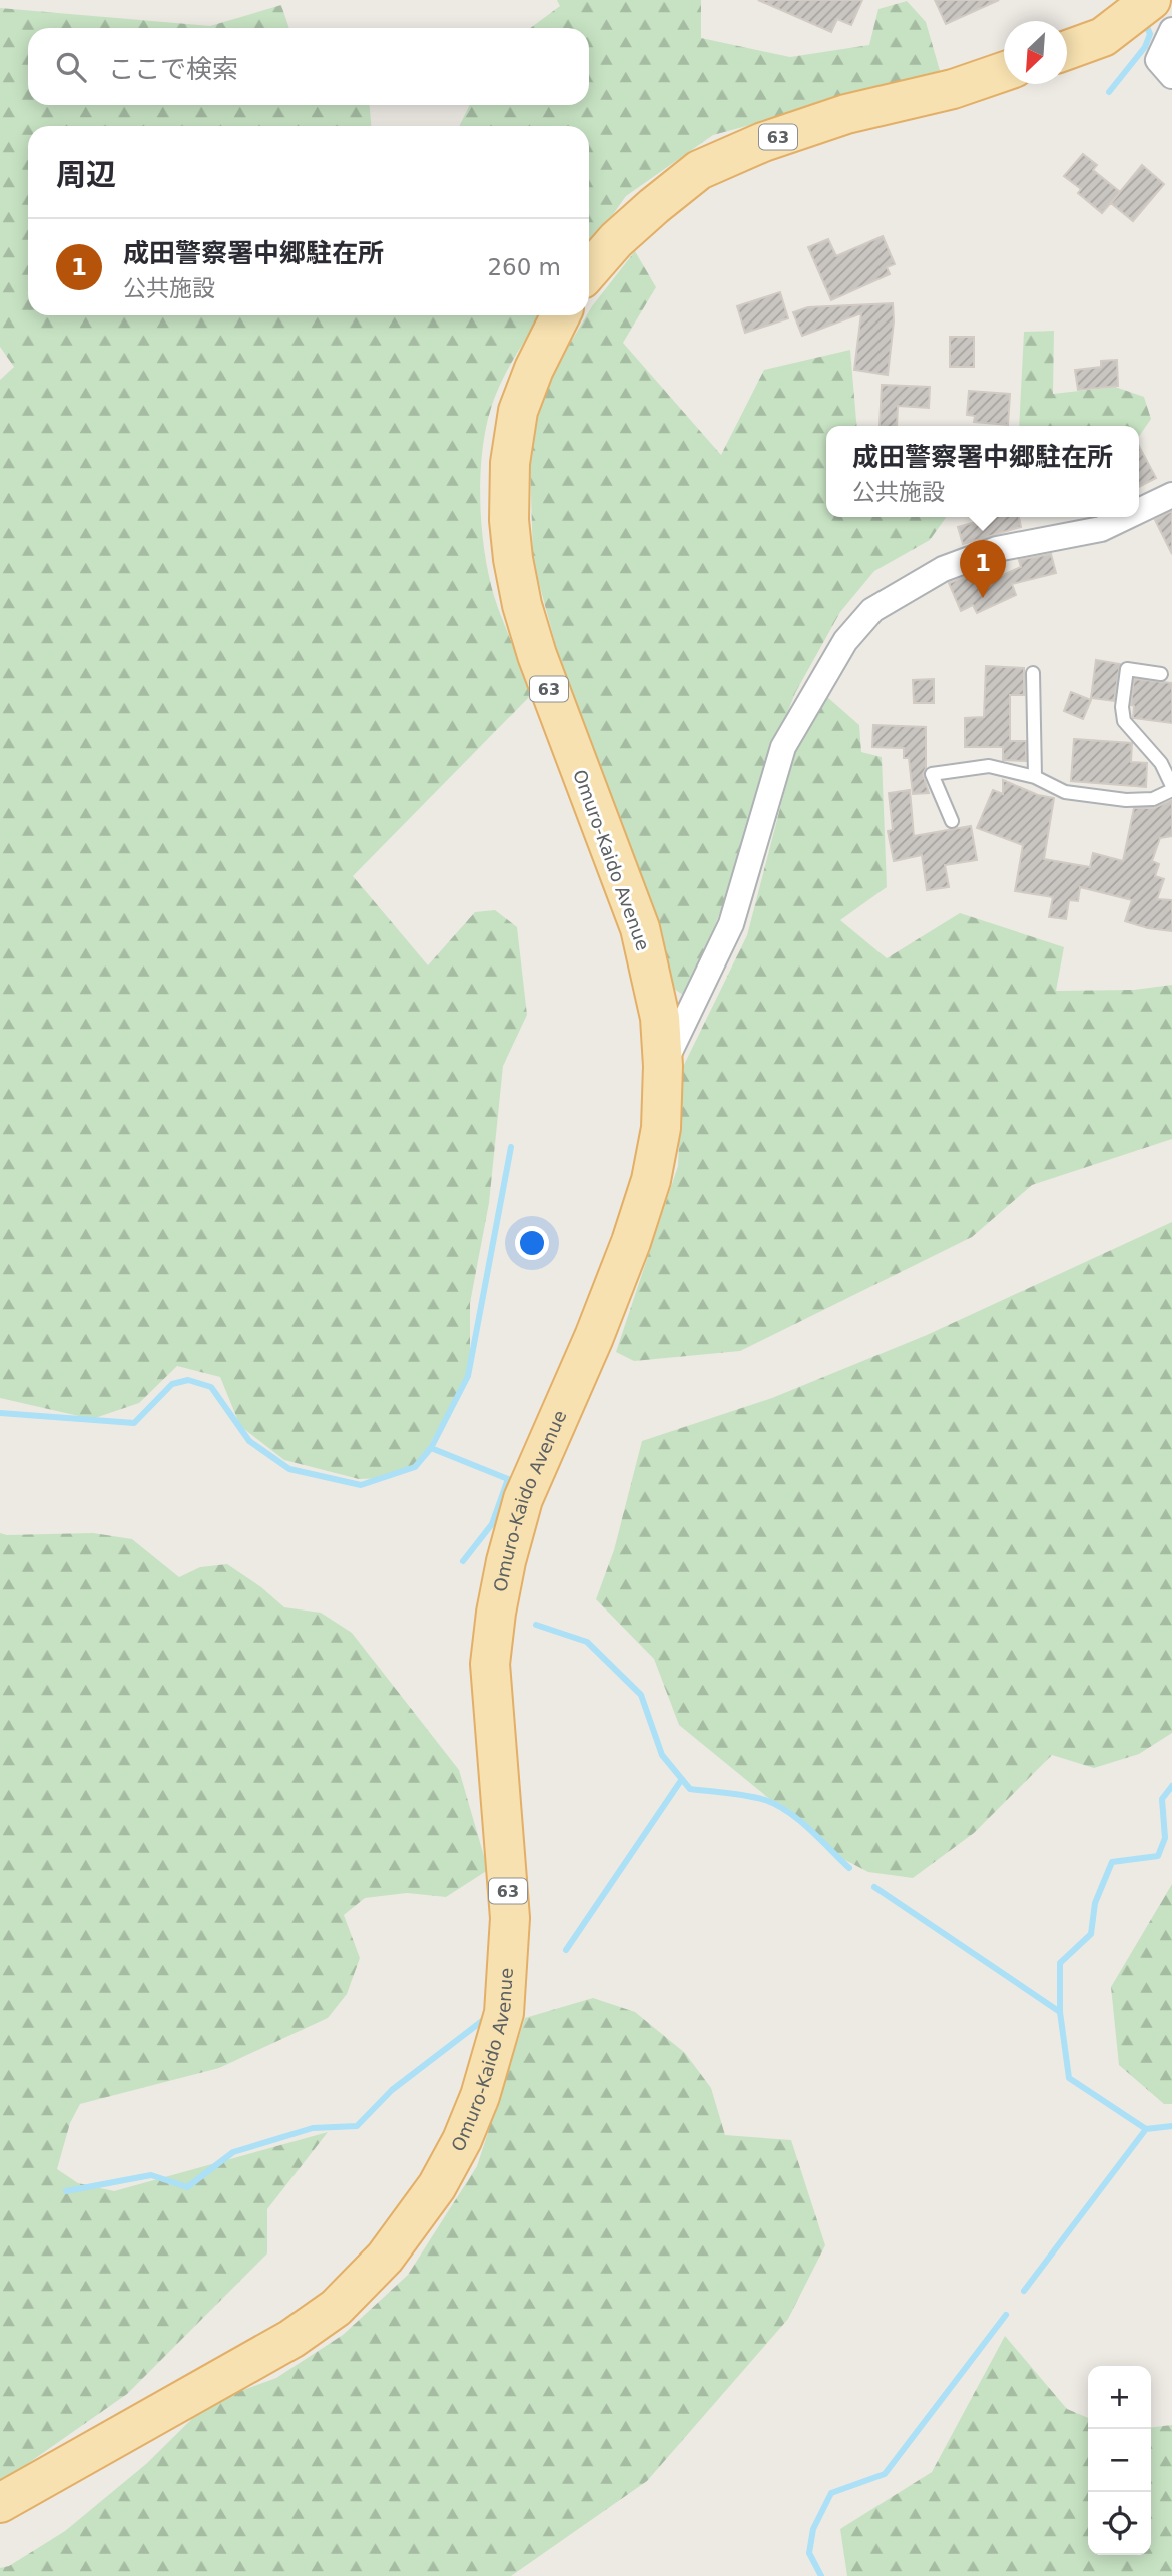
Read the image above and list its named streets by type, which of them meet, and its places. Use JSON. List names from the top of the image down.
{
  "streets": {
    "main road": ["63", "Omuro-Kaido Avenue"]
  },
  "north": "bottom left",
  "page": {
    "search": "ここで検索",
    "heading": "周辺",
    "list": [
      {
        "mark": "1",
        "name": "成田警察署中郷駐在所",
        "note": "公共施設",
        "value": "260 m"
      }
    ],
    "popup": ["成田警察署中郷駐在所", "公共施設"],
    "pins": "1",
    "map_buttons": ["+", "−"]
  }
}
